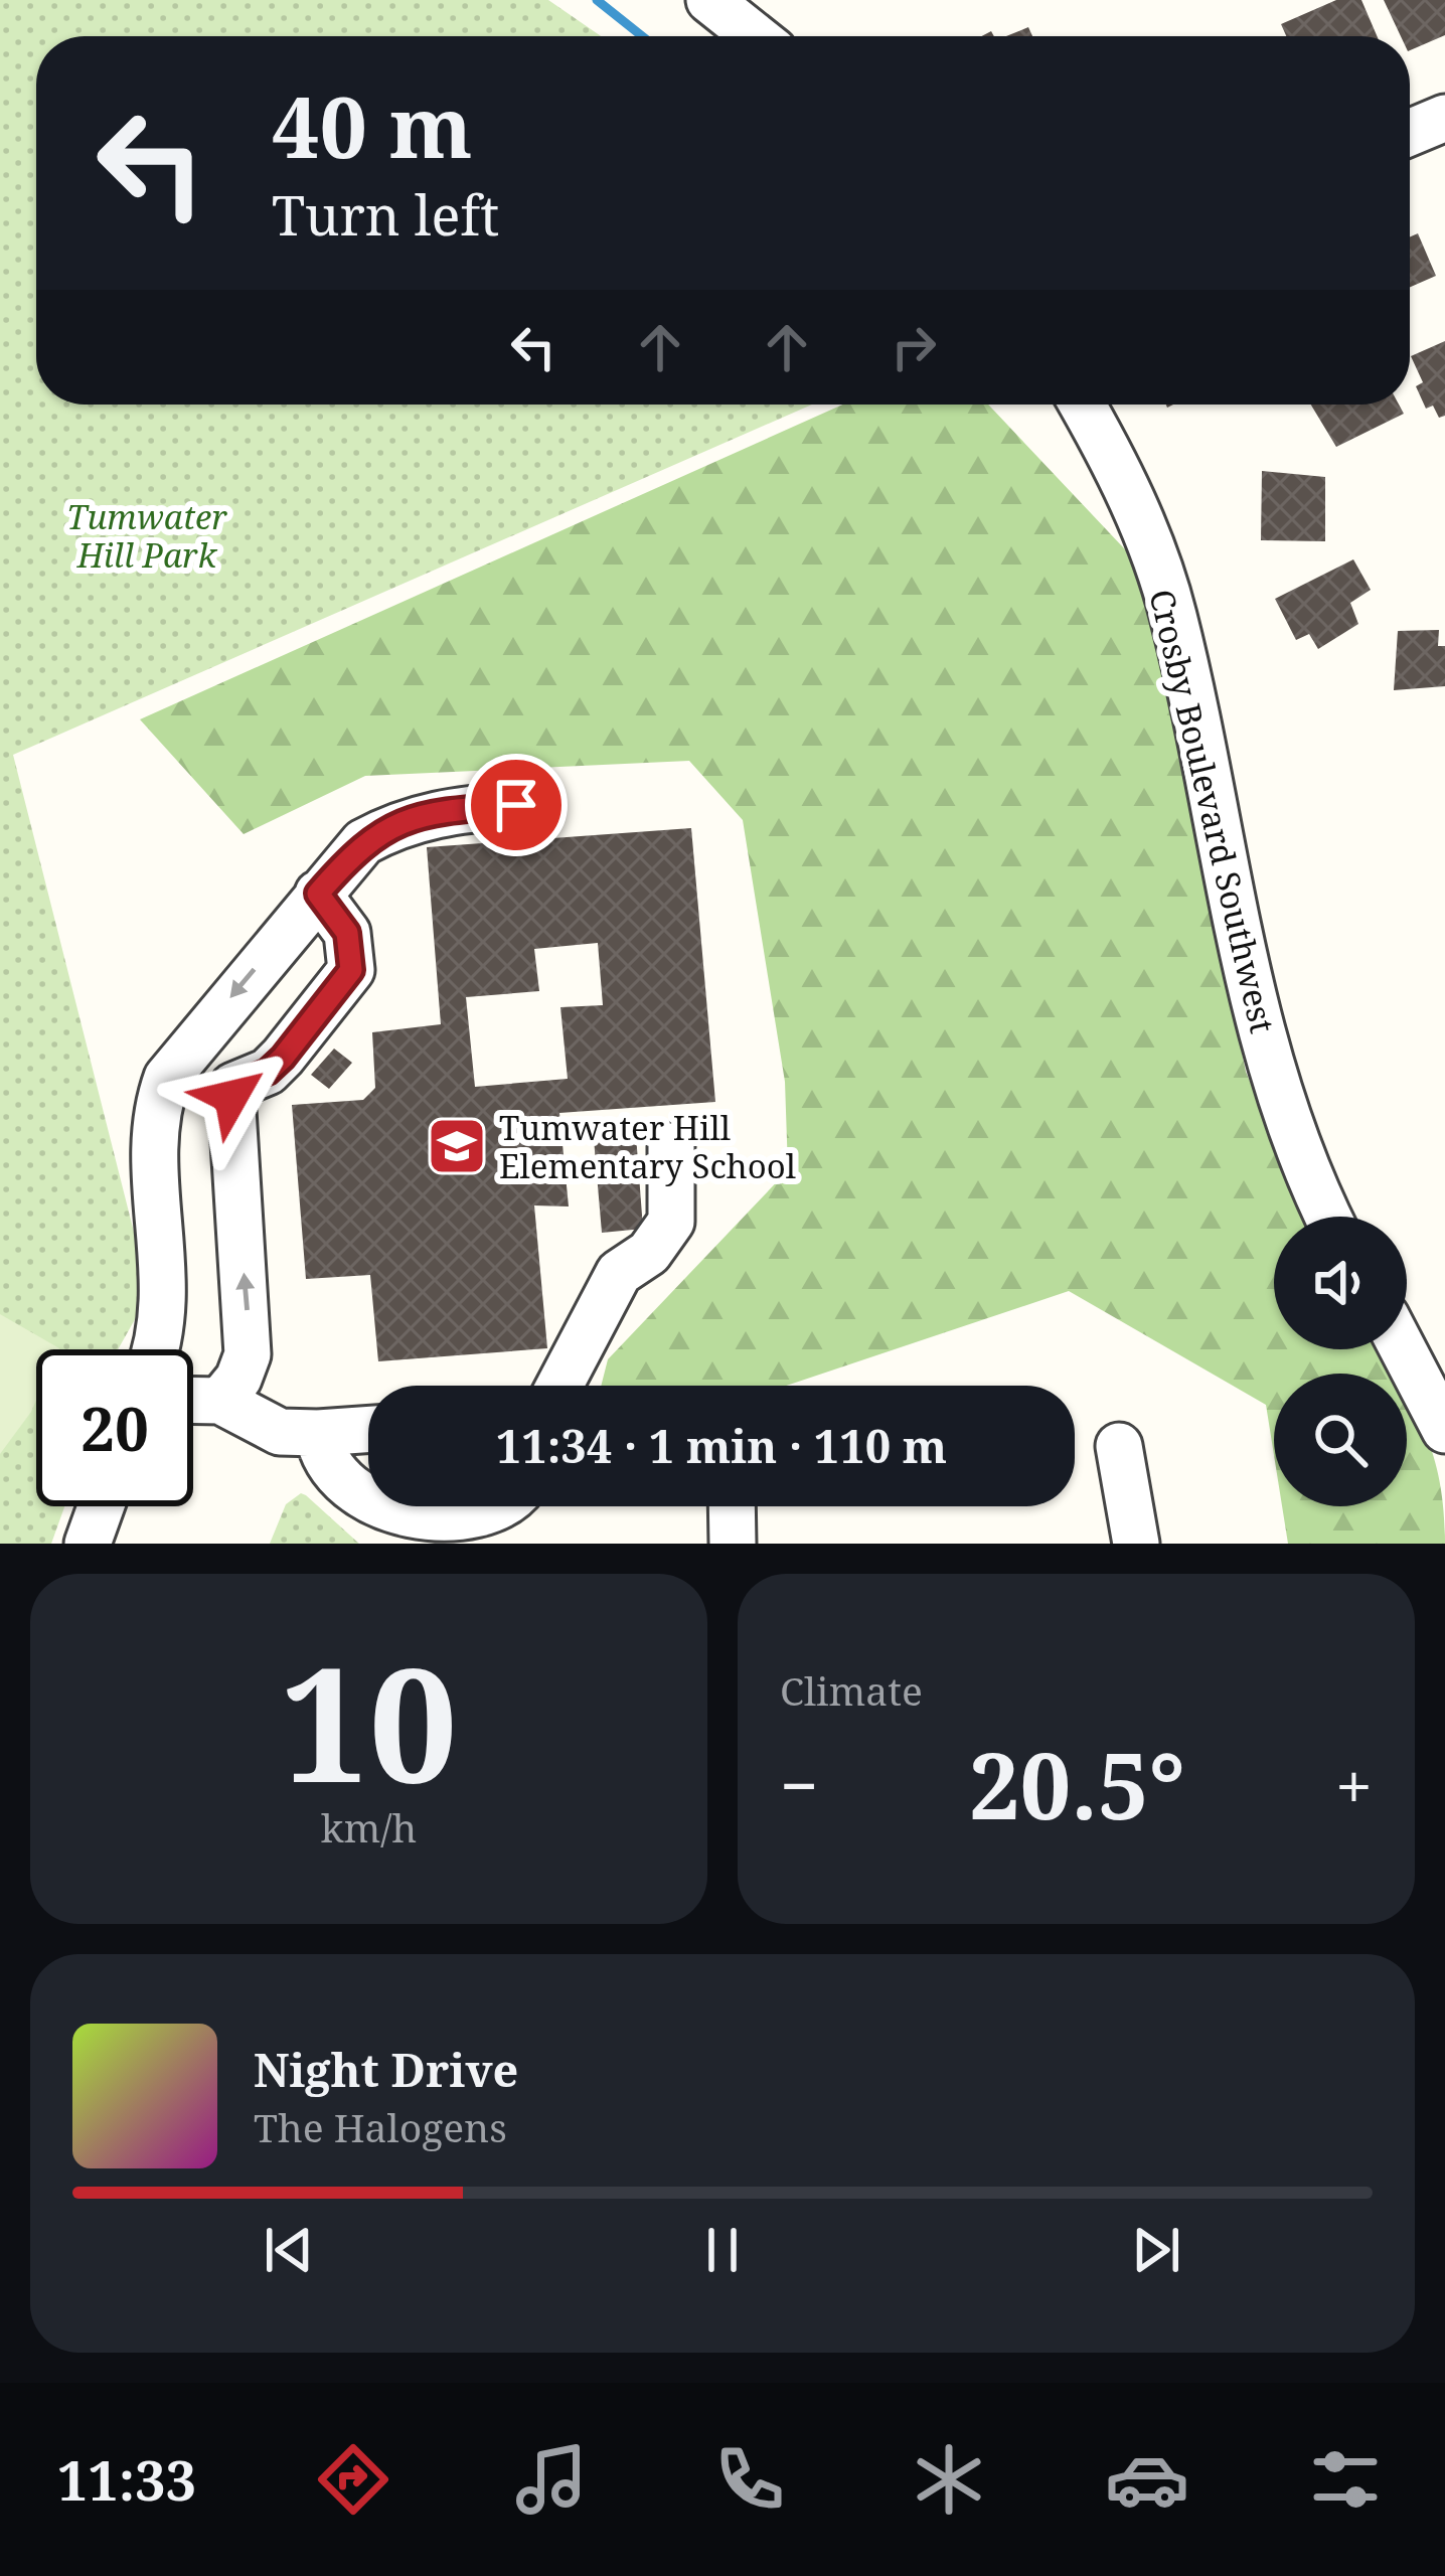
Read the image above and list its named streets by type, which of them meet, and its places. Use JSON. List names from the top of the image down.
{
  "streets": {
    "street": ["Crosby Boulevard Southwest"]
  },
  "parks": ["Tumwater Hill Park"],
  "places": {
    "school or university": ["Tumwater Hill Elementary School"]
  },
  "page": {
    "turn": ["40 m", "Turn left"],
    "limit": "20",
    "trip": "11:34 · 1 min · 110 m",
    "tile": [
      ["10", "km/h"],
      "Climate"
    ],
    "heat": ["−", "20.5°", "+"],
    "song": ["Night Drive", "The Halogens"],
    "tabs": "11:33"
  }
}
